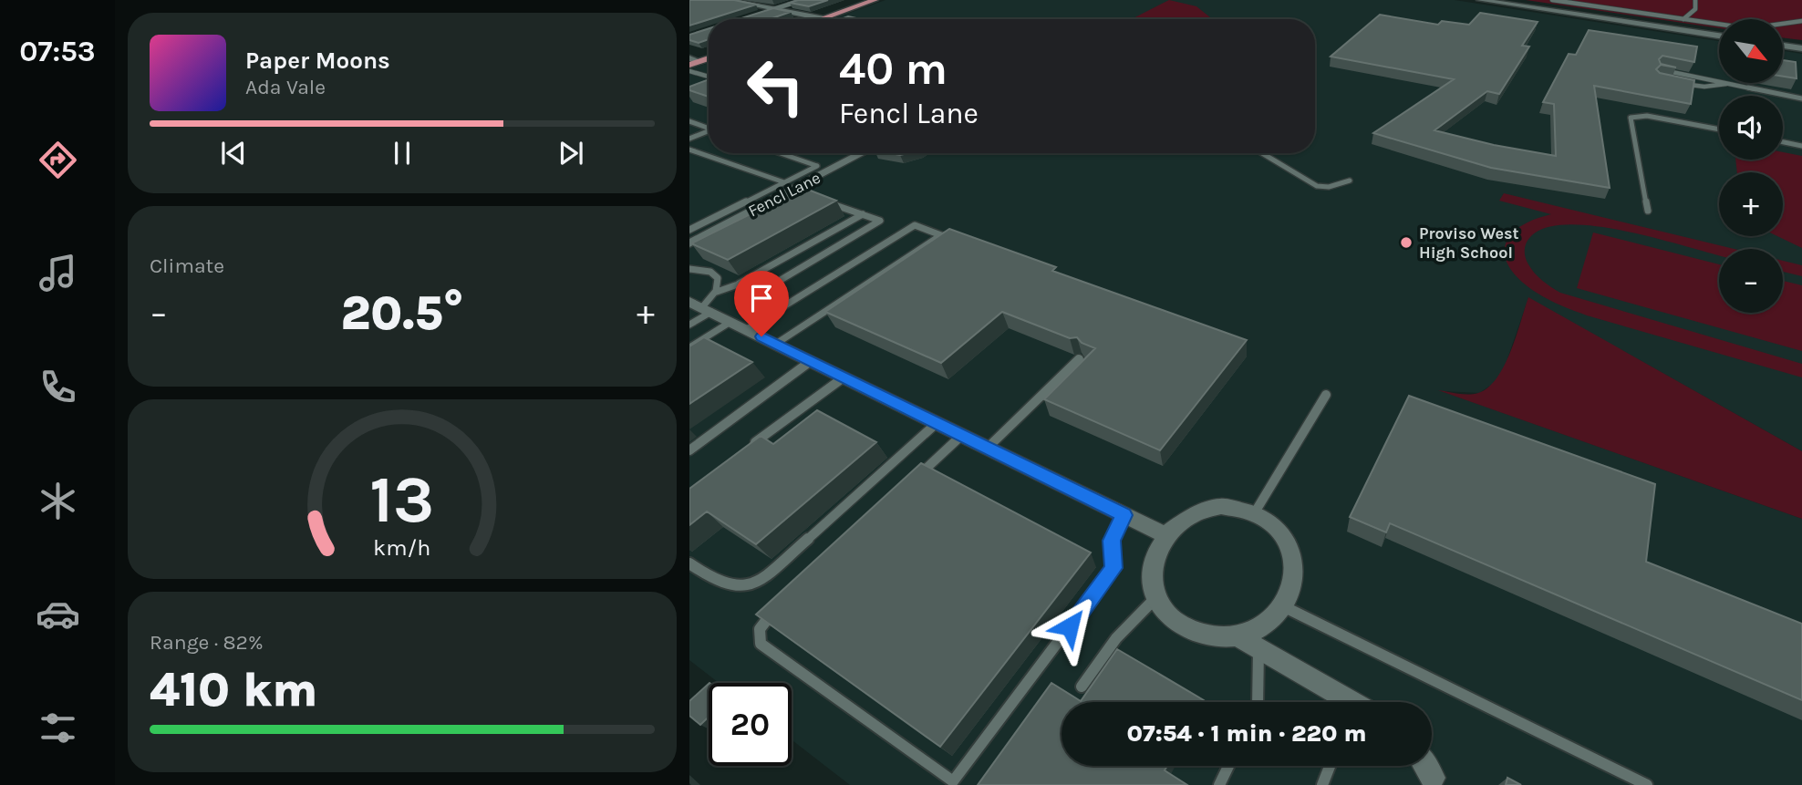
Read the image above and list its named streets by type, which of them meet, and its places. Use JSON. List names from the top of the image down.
{
  "streets": {
    "street": ["Fencl Lane"]
  },
  "places": ["Proviso West High School"],
  "north": "bottom right",
  "page": {
    "tabs": "07:53",
    "map_buttons": ["+", "−"],
    "turn": ["40 m", "Fencl Lane"],
    "song": ["Paper Moons", "Ada Vale"],
    "tile": [
      "Climate",
      ["Range · 82%", "410 km"]
    ],
    "heat": ["−", "20.5°", "+"],
    "limit": "20",
    "trip": "07:54 · 1 min · 220 m",
    "gauge": ["13", "km/h"]
  }
}
